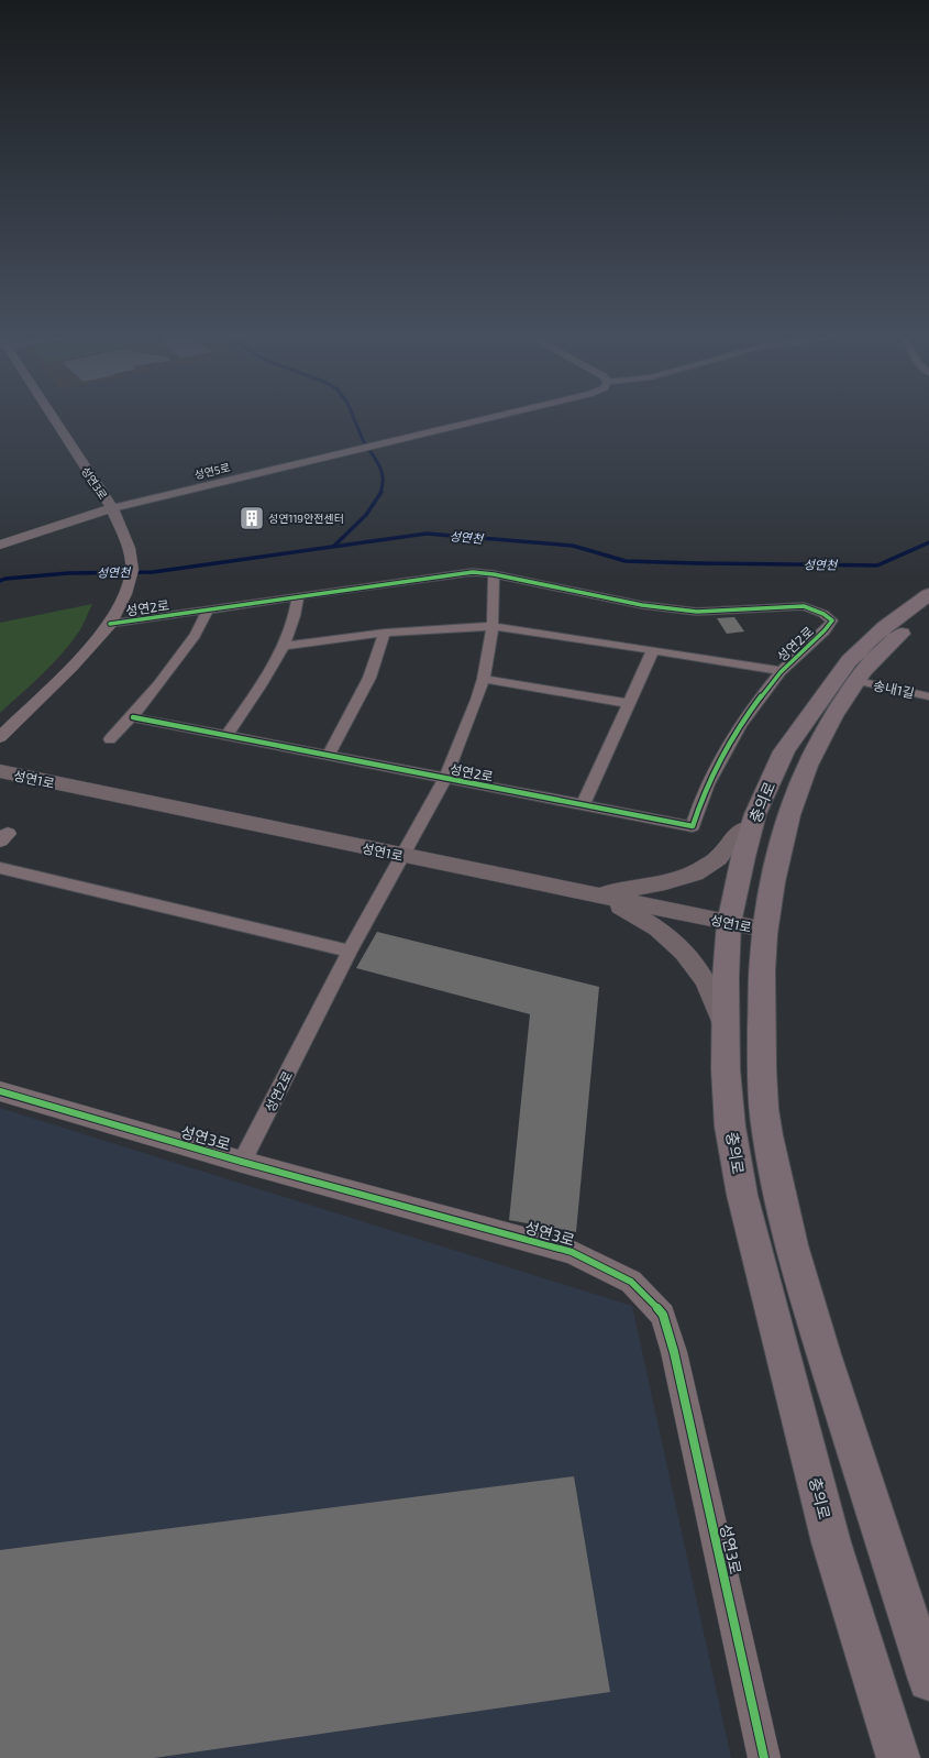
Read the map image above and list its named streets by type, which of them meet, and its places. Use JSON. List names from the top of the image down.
{
  "streets": {
    "main road": ["성연1로", "충의로"],
    "street": [
      "성연5로",
      "성연3로",
      "성연2로",
      "송내1길"
    ]
  },
  "crossings": [
    ["성연5로", "성연3로"],
    ["성연3로", "성연2로"],
    ["성연2로", "성연1로"],
    ["송내1길", "충의로"],
    ["성연1로", "충의로"]
  ],
  "water": ["성연천"],
  "places": {
    "building": ["성연119안전센터"]
  }
}
